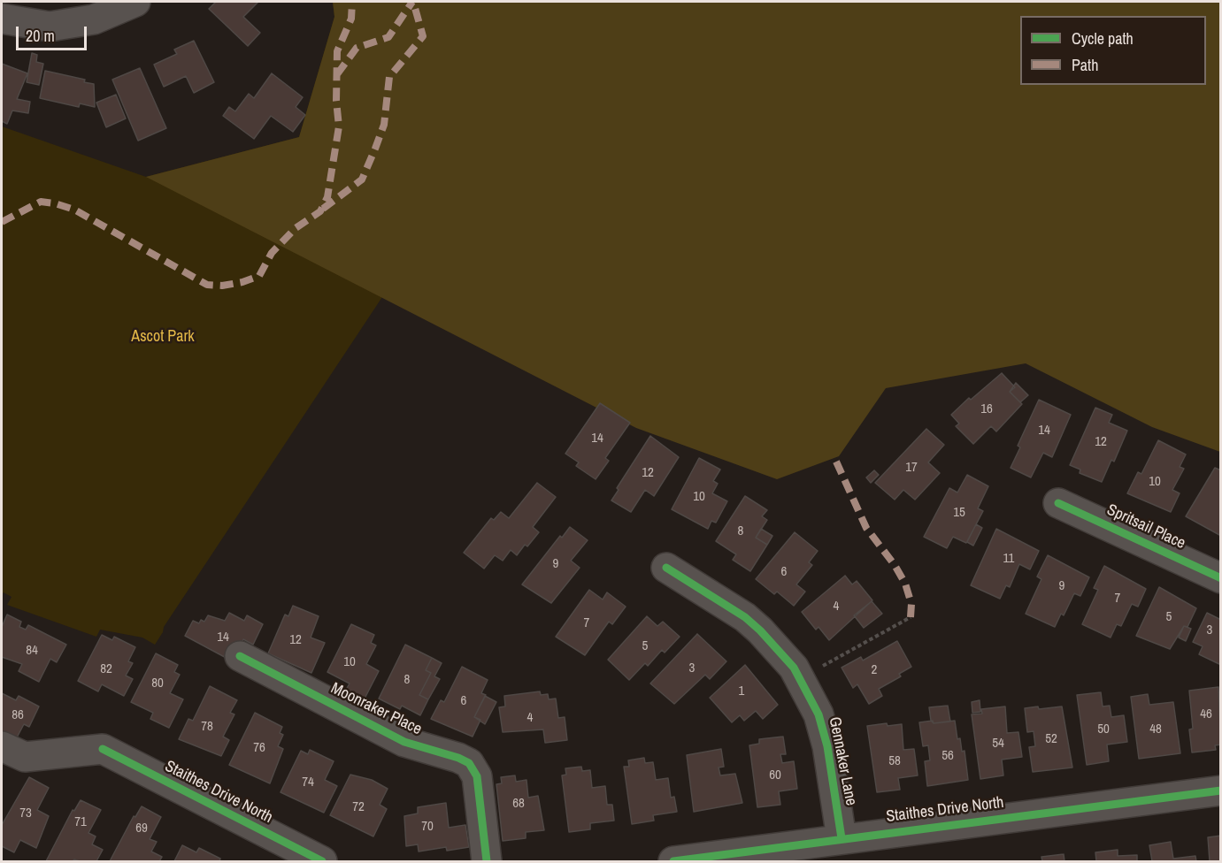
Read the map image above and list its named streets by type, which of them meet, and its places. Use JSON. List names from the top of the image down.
{
  "streets": {
    "street": [
      "Spritsail Place",
      "Moonraker Place",
      "Gennaker Lane",
      "Staithes Drive North"
    ]
  },
  "crossings": [
    ["Gennaker Lane", "Staithes Drive North"]
  ],
  "parks": ["Ascot Park"],
  "house_numbers": [
    "16",
    "14",
    "14",
    "12",
    "17",
    "12",
    "10",
    "10",
    "15",
    "8",
    "11",
    "9",
    "6",
    "9",
    "7",
    "4",
    "5",
    "7",
    "3",
    "14",
    "12",
    "5",
    "84",
    "10",
    "3",
    "82",
    "2",
    "8",
    "80",
    "1",
    "6",
    "46",
    "86",
    "4",
    "78",
    "50",
    "48",
    "52",
    "54",
    "76",
    "56",
    "58",
    "60",
    "74",
    "68",
    "72",
    "73",
    "71",
    "70",
    "69"
  ],
  "legend": ["Cycle path", "Path"],
  "scale_bar": "20 m"
}
